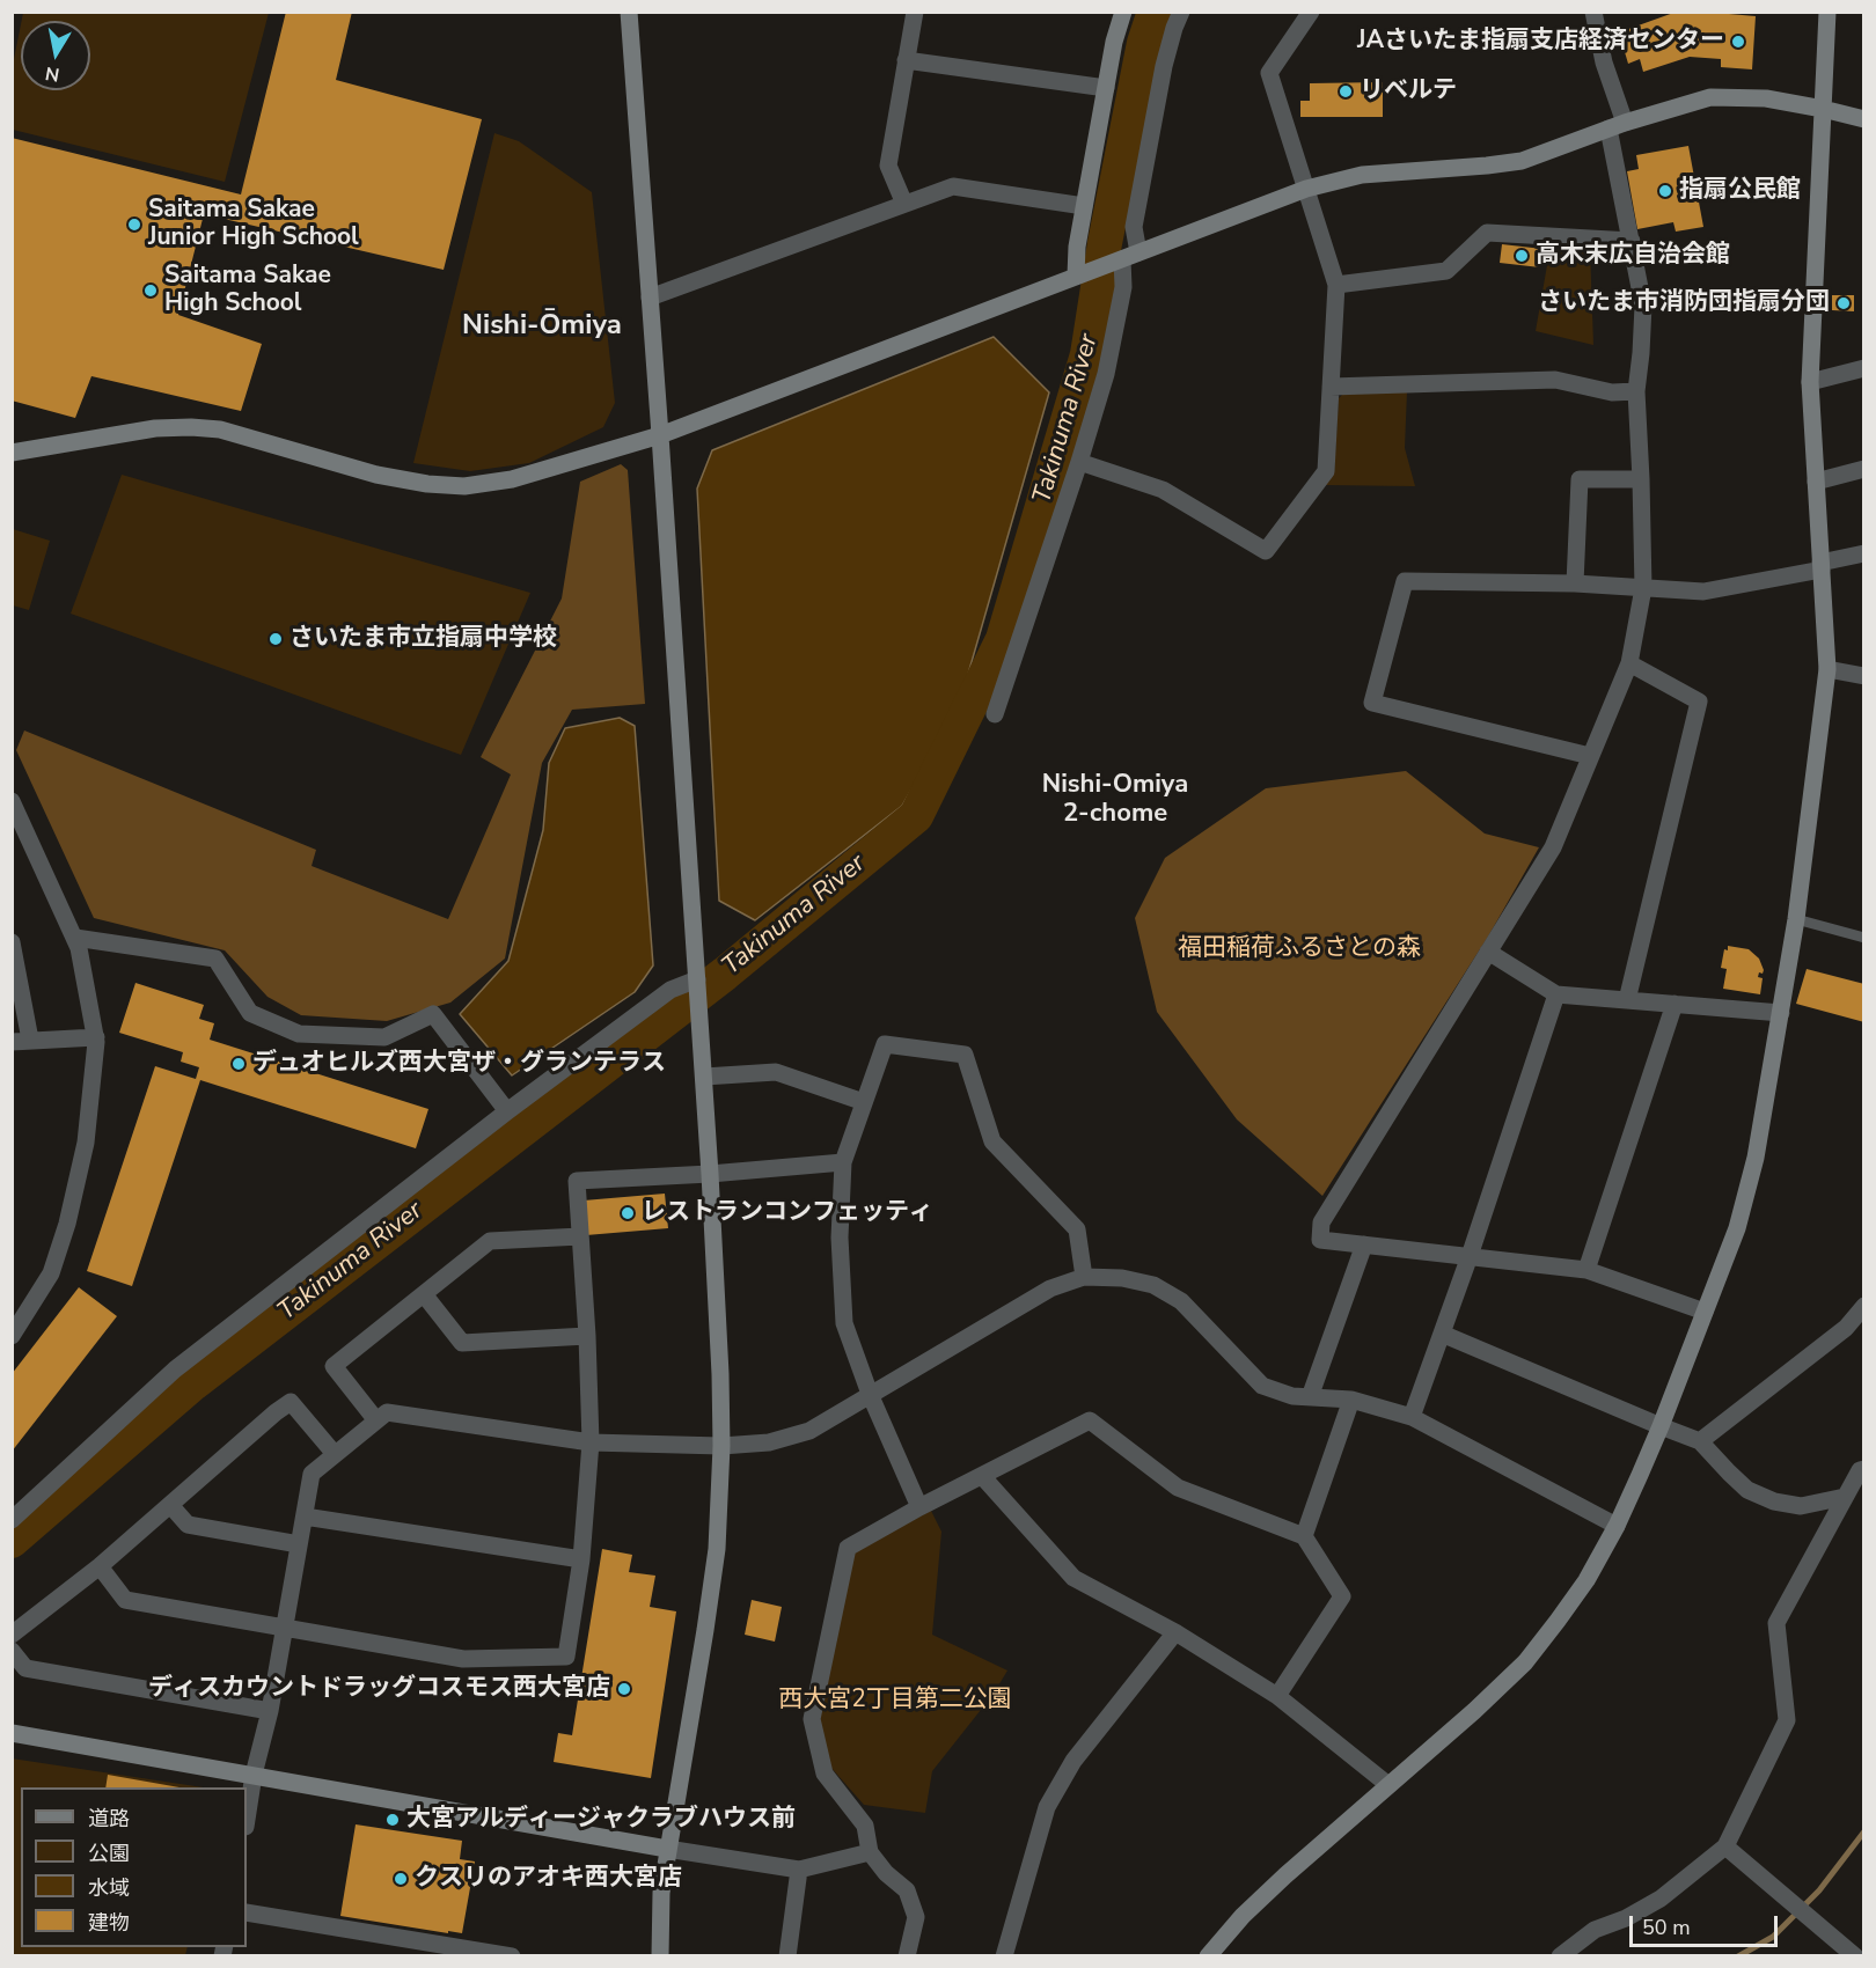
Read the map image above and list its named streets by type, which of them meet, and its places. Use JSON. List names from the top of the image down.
{
  "districts": ["Nishi-Ōmiya", "Nishi-Omiya 2-chome"],
  "water": ["Takinuma River"],
  "parks": ["福田稲荷ふるさとの森", "西大宮2丁目第二公園"],
  "places": [
    "JAさいたま指扇支店経済センター",
    "リベルテ",
    "指扇公民館",
    "Saitama Sakae Junior High School",
    "高木末広自治会館",
    "Saitama Sakae High School",
    "さいたま市消防団指扇分団",
    "さいたま市立指扇中学校",
    "デュオヒルズ西大宮ザ・グランテラス",
    "レストランコンフェッティ",
    "ディスカウントドラッグコスモス西大宮店",
    "大宮アルディージャクラブハウス前",
    "クスリのアオキ西大宮店"
  ],
  "legend": [
    "道路",
    "公園",
    "水域",
    "建物"
  ],
  "scale_bar": "50 m",
  "north": "bottom"
}
